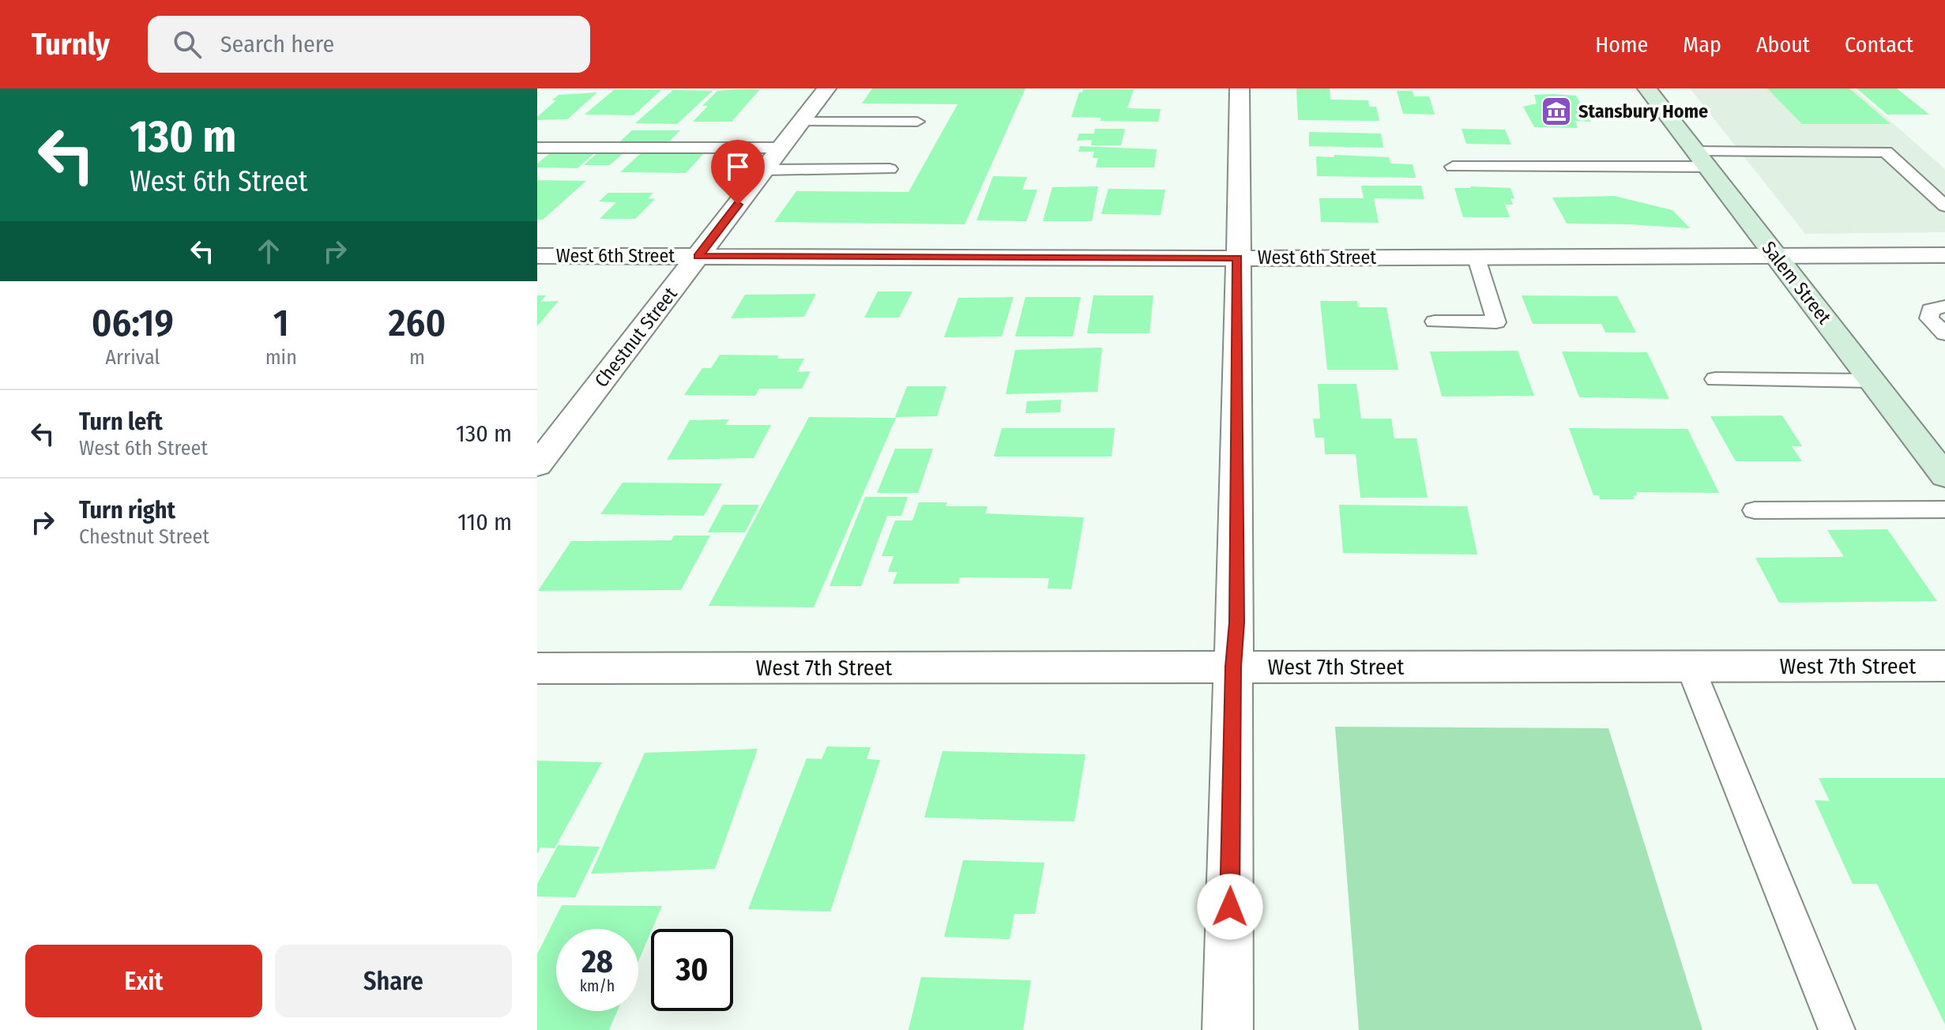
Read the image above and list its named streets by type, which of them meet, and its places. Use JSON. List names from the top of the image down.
{
  "streets": {
    "street": [
      "West 6th Street",
      "Salem Street",
      "Chestnut Street",
      "West 7th Street"
    ]
  },
  "crossings": [
    ["West 6th Street", "Salem Street"],
    ["West 6th Street", "Chestnut Street"]
  ],
  "places": {
    "museum": ["Stansbury Home"]
  },
  "page": {
    "header": "Turnly",
    "search": "Search here",
    "nav": [
      "Home",
      "Map",
      "About",
      "Contact"
    ],
    "turn": ["130 m", "West 6th Street"],
    "eta": [
      "06:19",
      "Arrival",
      "1",
      "min",
      "260",
      "m"
    ],
    "list": [
      {
        "name": "Turn left",
        "note": "West 6th Street",
        "value": "130 m"
      },
      {
        "name": "Turn right",
        "note": "Chestnut Street",
        "value": "110 m"
      }
    ],
    "speed": "28 km/h",
    "limit": "30",
    "buttons": ["Exit", "Share"]
  }
}
